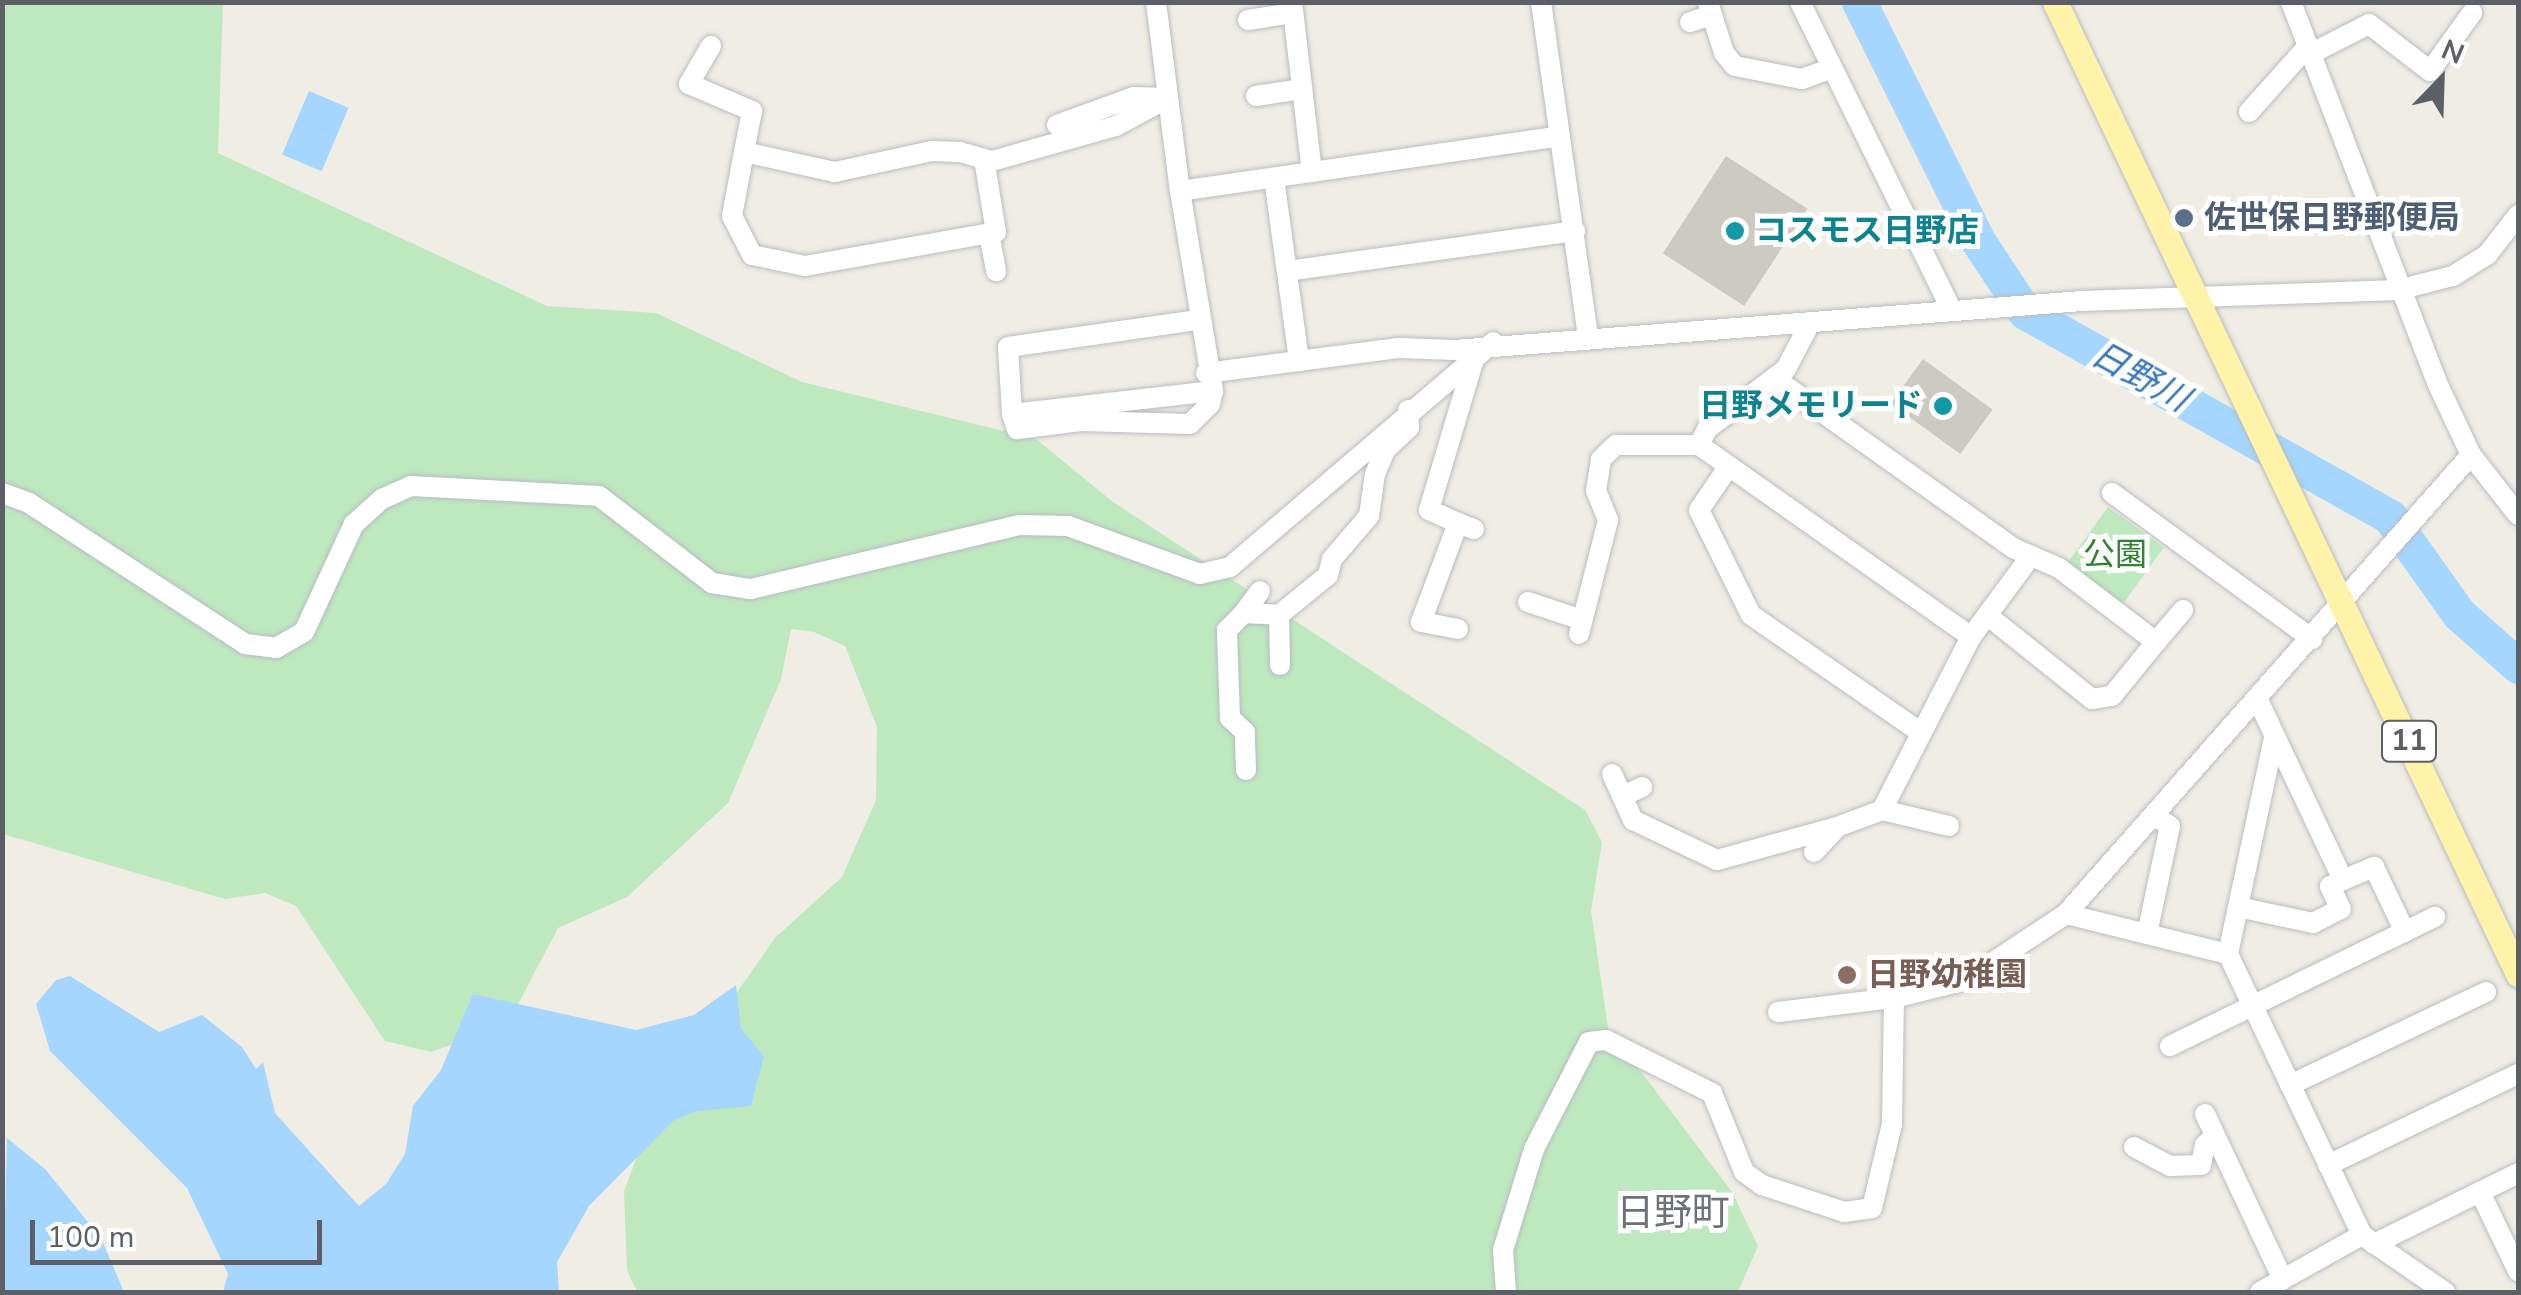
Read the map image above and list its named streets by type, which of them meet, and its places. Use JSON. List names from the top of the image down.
{
  "streets": {
    "main road": ["11"]
  },
  "districts": ["日野町"],
  "water": ["日野川"],
  "parks": ["公園"],
  "places": [
    "佐世保日野郵便局",
    "コスモス日野店",
    "日野メモリード",
    "日野幼稚園"
  ],
  "scale_bar": "100 m",
  "north": "top right"
}
